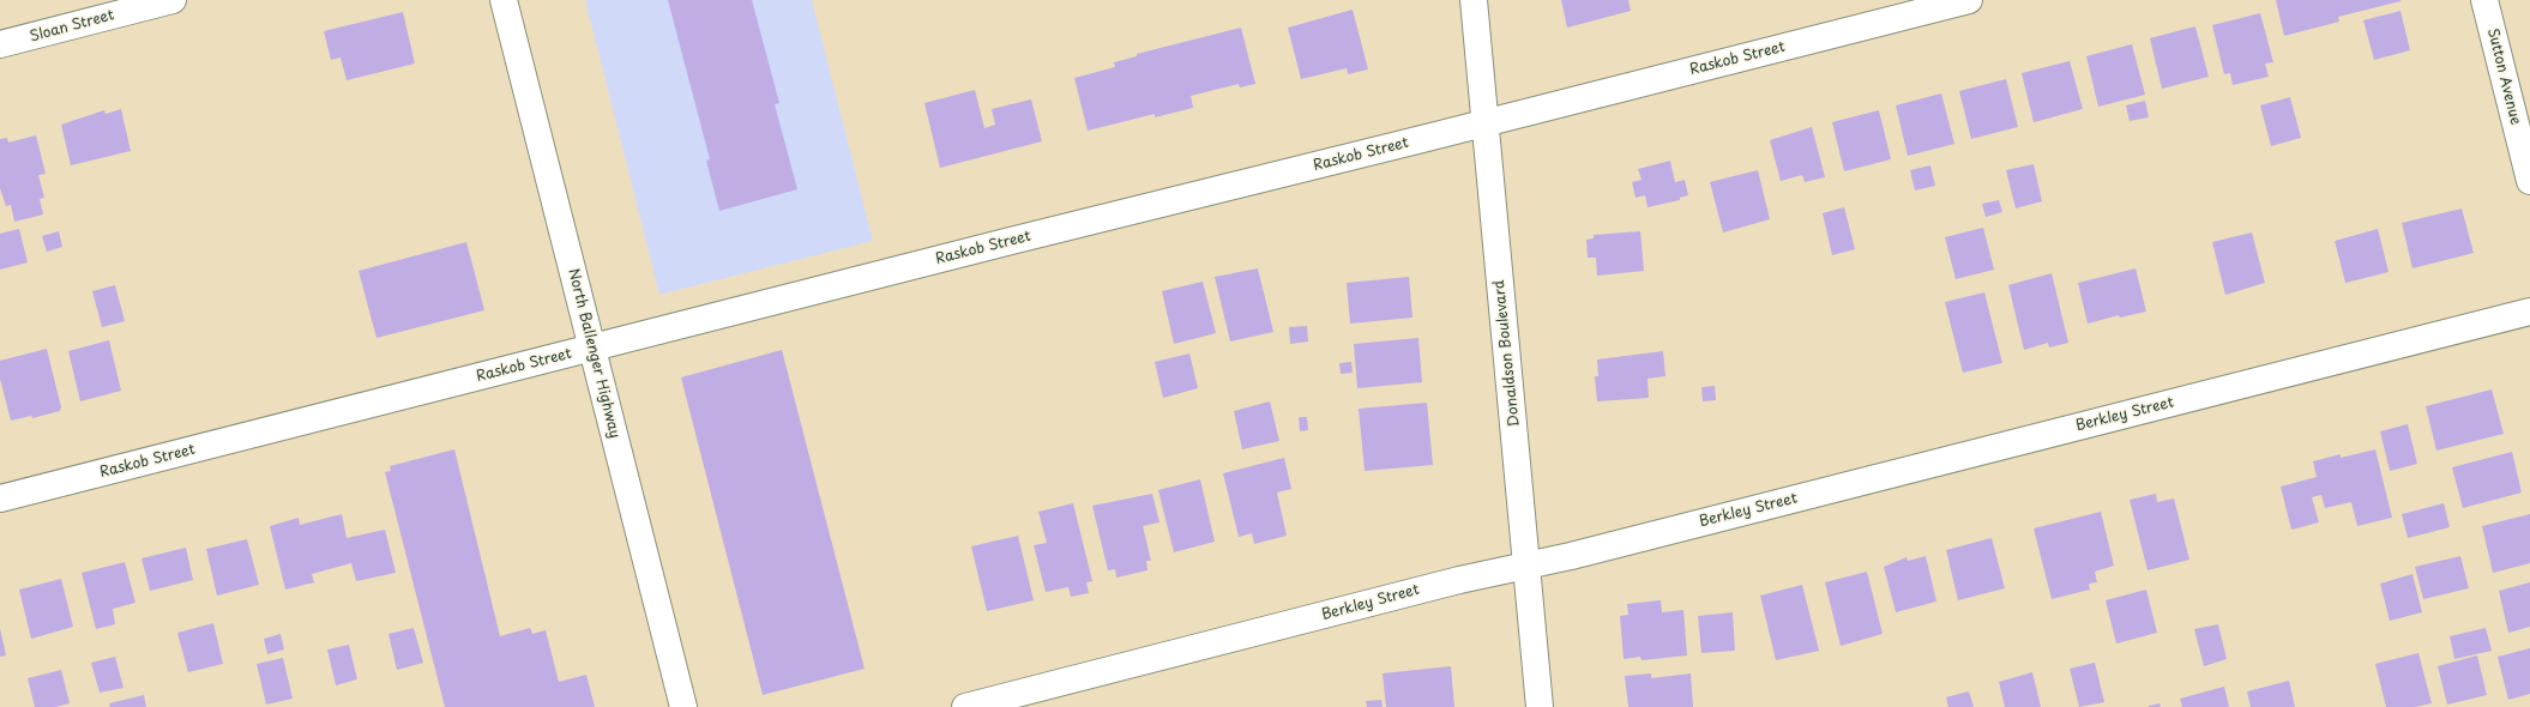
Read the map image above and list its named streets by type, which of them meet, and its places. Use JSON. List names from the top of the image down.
{
  "streets": {
    "street": [
      "Sloan Street",
      "Raskob Street",
      "Sutton Avenue",
      "North Ballenger Highway",
      "Donaldson Boulevard",
      "Berkley Street"
    ]
  },
  "crossings": [
    ["Raskob Street", "North Ballenger Highway"],
    ["Raskob Street", "Donaldson Boulevard"],
    ["Donaldson Boulevard", "Berkley Street"]
  ]
}
